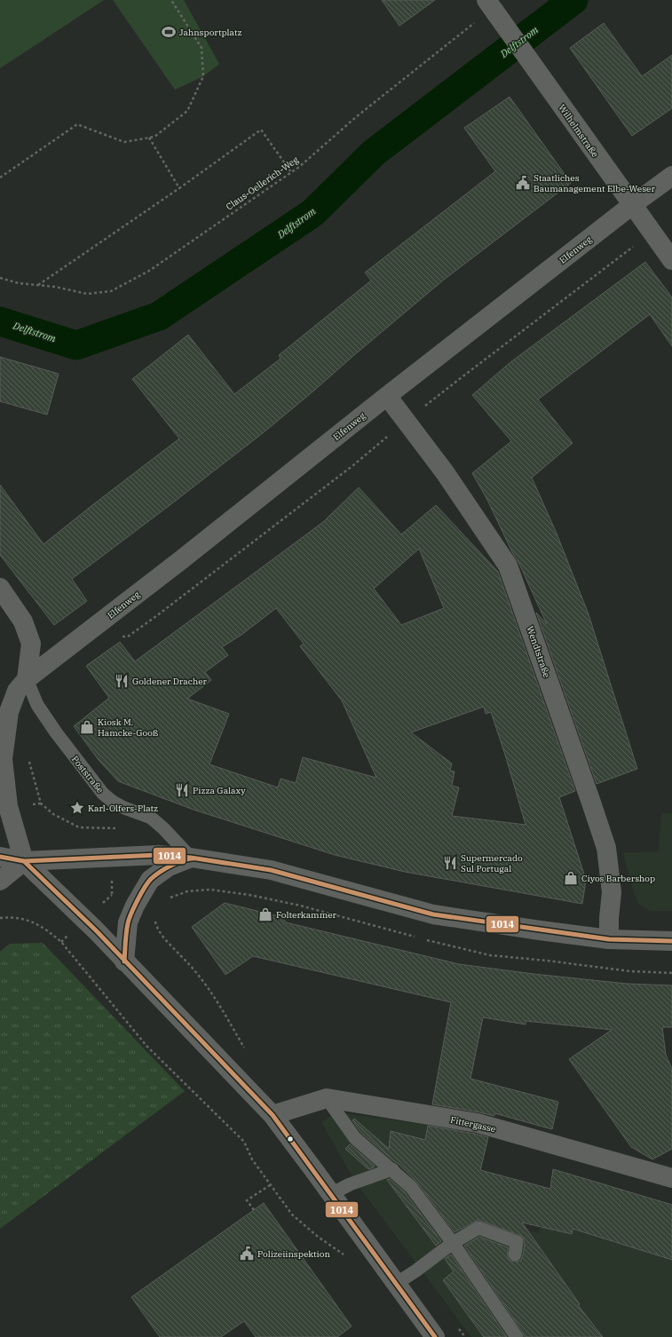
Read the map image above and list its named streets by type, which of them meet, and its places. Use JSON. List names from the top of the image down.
{
  "streets": {
    "street": [
      "Wilhelmstraße",
      "Elfenweg",
      "Wendtstraße",
      "Fittergasse"
    ],
    "lane": ["Poststraße"],
    "path": ["Claus-Oellerich-Weg"]
  },
  "crossings": [
    ["Wilhelmstraße", "Claus-Oellerich-Weg"],
    ["Wilhelmstraße", "Elfenweg"],
    ["Elfenweg", "Wendtstraße"],
    ["Elfenweg", "Poststraße"]
  ],
  "water": ["Delftstrom"],
  "places": {
    "sports": ["Jahnsportplatz"],
    "public building": ["Staatliches Baumanagement Elbe-Weser", "Polizeiinspektion"],
    "restaurant": ["Goldener Dracher", "Pizza Galaxy", "Supermercado Sul Portugal"],
    "shop": ["Kiosk M. Hamcke-Gooß", "Ciyos Barbershop", "Folterkammer"],
    "place": ["Karl-Olfers-Platz"]
  },
  "lines": ["transit line 1014"]
}
